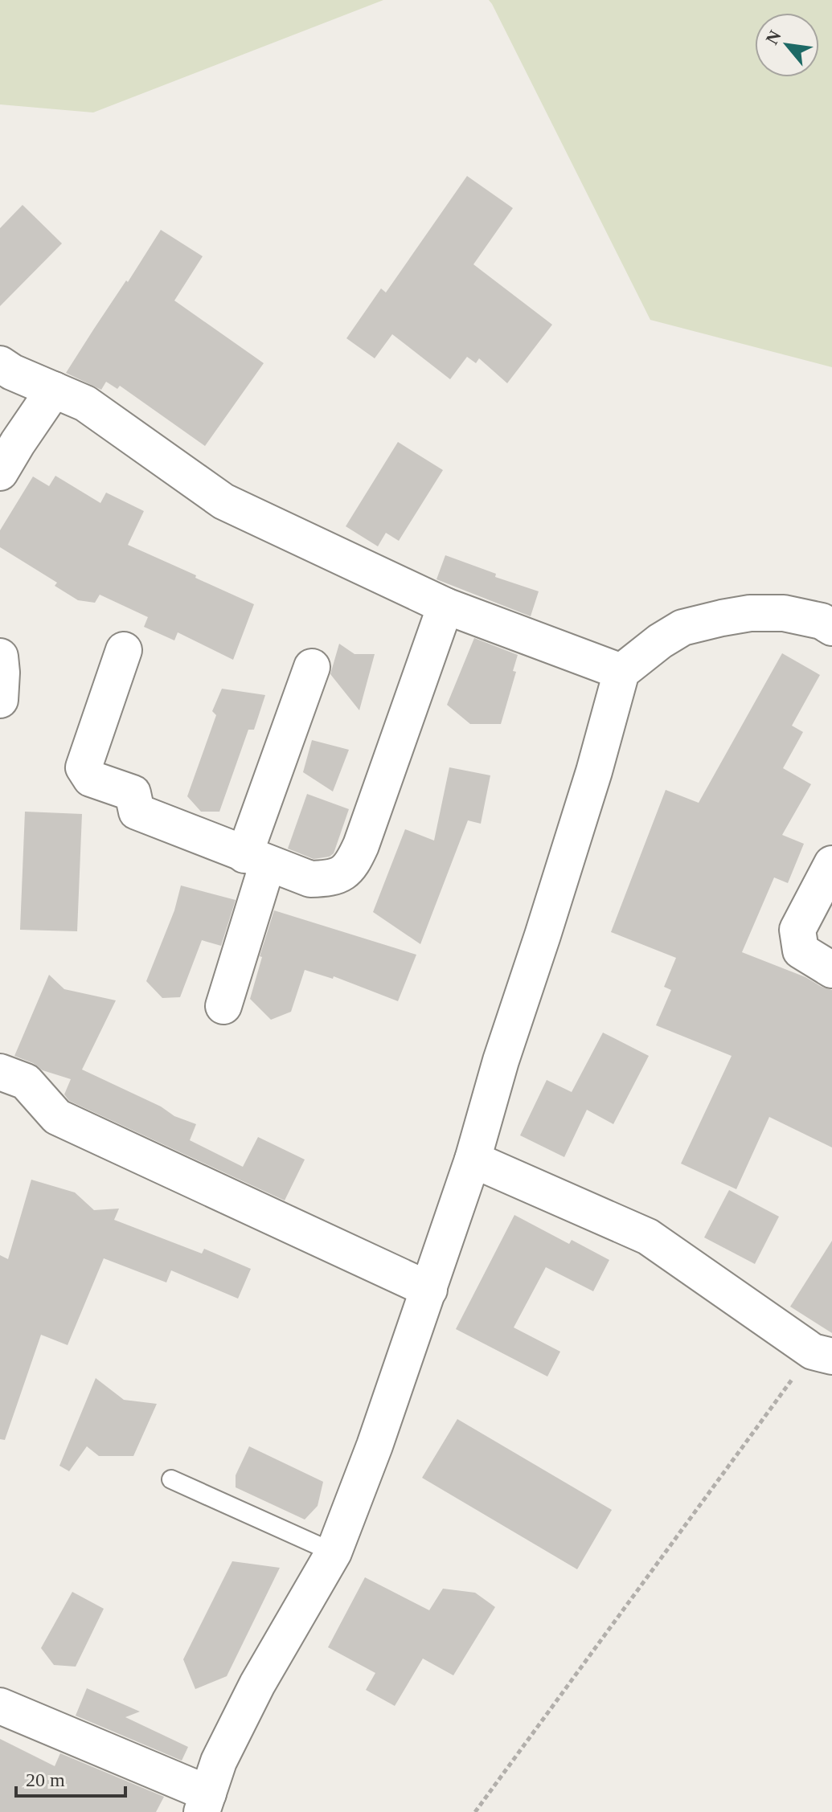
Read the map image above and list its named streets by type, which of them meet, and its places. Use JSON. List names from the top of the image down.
{
  "scale_bar": "20 m",
  "north": "top left"
}
